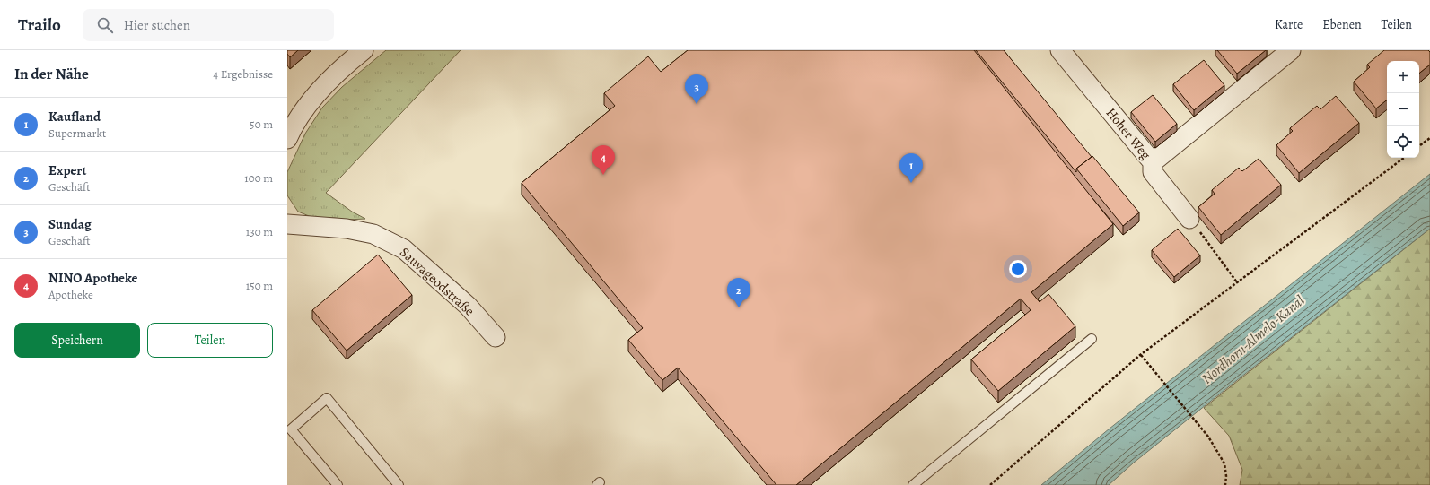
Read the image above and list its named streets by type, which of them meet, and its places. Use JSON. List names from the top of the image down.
{
  "streets": {
    "street": ["Hoher Weg", "Sauvageodstraße"]
  },
  "water": ["Nordhorn-Almelo-Kanal"],
  "page": {
    "header": "Trailo",
    "search": "Hier suchen",
    "nav": ["Karte", "Ebenen", "Teilen"],
    "heading": ["In der Nähe", "4 Ergebnisse"],
    "map_buttons": ["+", "−"],
    "pins": [
      "3",
      "4",
      "1",
      "2"
    ],
    "list": [
      {
        "mark": "1",
        "name": "Kaufland",
        "note": "Supermarkt",
        "value": "50 m"
      },
      {
        "mark": "2",
        "name": "Expert",
        "note": "Geschäft",
        "value": "100 m"
      },
      {
        "mark": "3",
        "name": "Sundag",
        "note": "Geschäft",
        "value": "130 m"
      },
      {
        "mark": "4",
        "name": "NINO Apotheke",
        "note": "Apotheke",
        "value": "150 m"
      }
    ],
    "buttons": ["Speichern", "Teilen"]
  }
}
